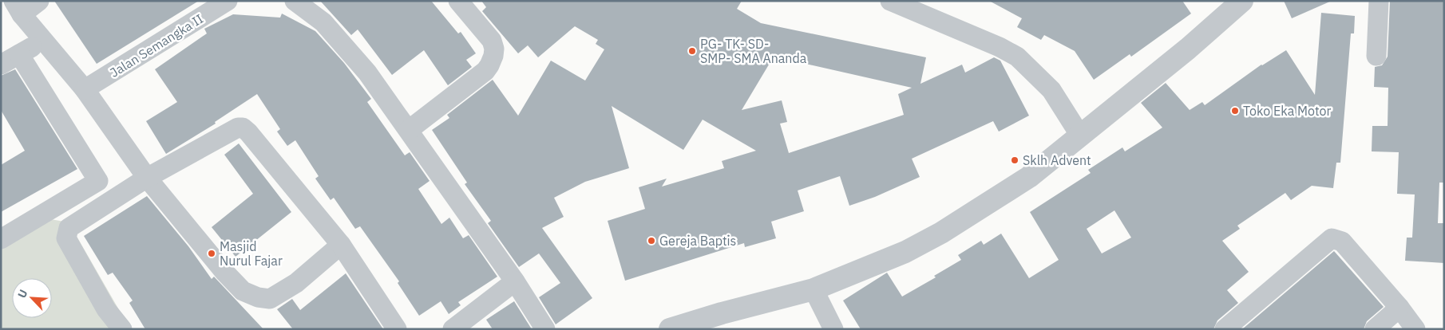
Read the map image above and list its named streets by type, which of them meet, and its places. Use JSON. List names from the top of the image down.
{
  "streets": {
    "street": ["Jalan Semangka II"]
  },
  "places": [
    "PG- TK- SD- SMP- SMA Ananda",
    "Toko Eka Motor",
    "Sklh Advent",
    "Gereja Baptis",
    "Masjid Nurul Fajar"
  ],
  "north": "top left"
}
